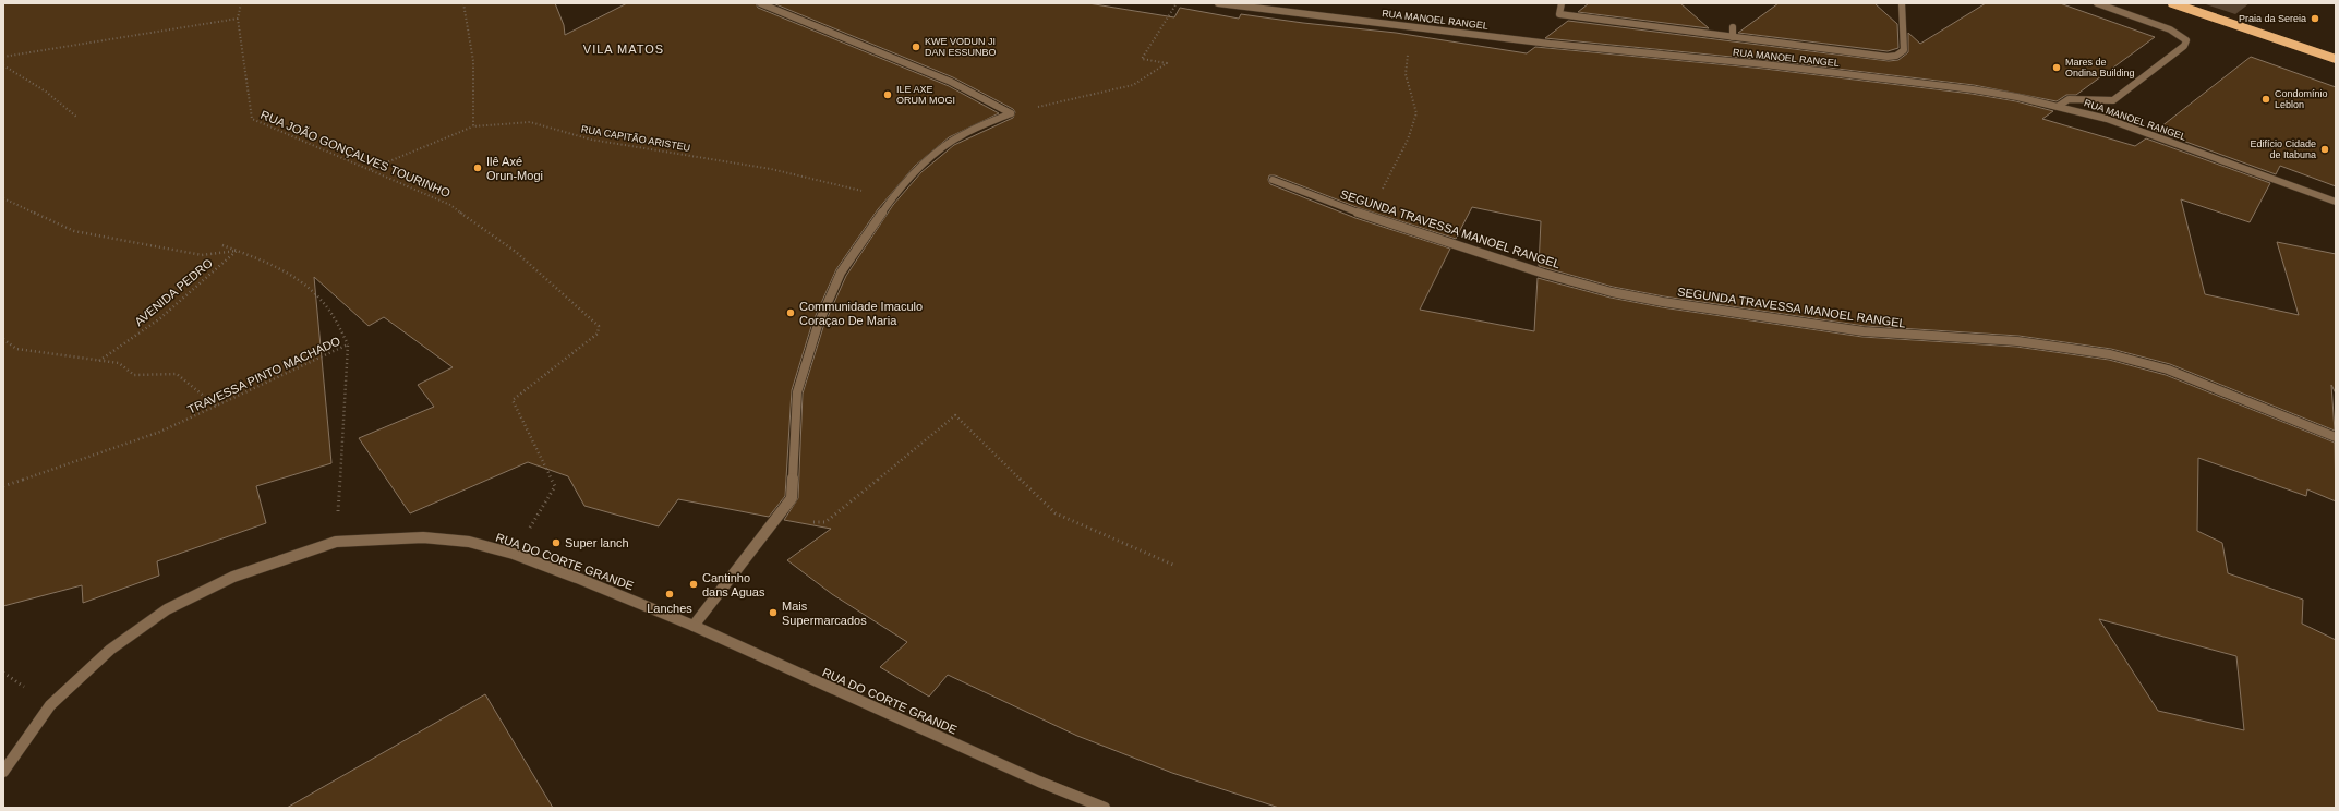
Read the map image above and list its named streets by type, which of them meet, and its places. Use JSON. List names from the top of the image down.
{
  "streets": {
    "street": ["RUA MANOEL RANGEL", "SEGUNDA TRAVESSA MANOEL RANGEL", "RUA DO CORTE GRANDE"],
    "path": [
      "RUA CAPITÃO ARISTEU",
      "RUA JOÃO GONÇALVES TOURINHO",
      "AVENIDA PEDRO",
      "TRAVESSA PINTO MACHADO"
    ]
  },
  "crossings": [
    ["RUA CAPITÃO ARISTEU", "RUA JOÃO GONÇALVES TOURINHO"],
    ["RUA JOÃO GONÇALVES TOURINHO", "RUA DO CORTE GRANDE"],
    ["TRAVESSA PINTO MACHADO", "RUA DO CORTE GRANDE"]
  ],
  "districts": ["VILA MATOS"],
  "places": [
    "Praia da Sereia",
    "KWE VODUN JI DAN ESSUNBO",
    "Mares de Ondina Building",
    "ILE AXE ORUM MOGI",
    "Condomínio Leblon",
    "Edifício Cidade de Itabuna",
    "Ilê Axé Orun-Mogi",
    "Communidade Imaculo Coraçao De Maria",
    "Super lanch",
    "Cantinho dans Aguas",
    "Lanches",
    "Mais Supermarcados"
  ]
}
